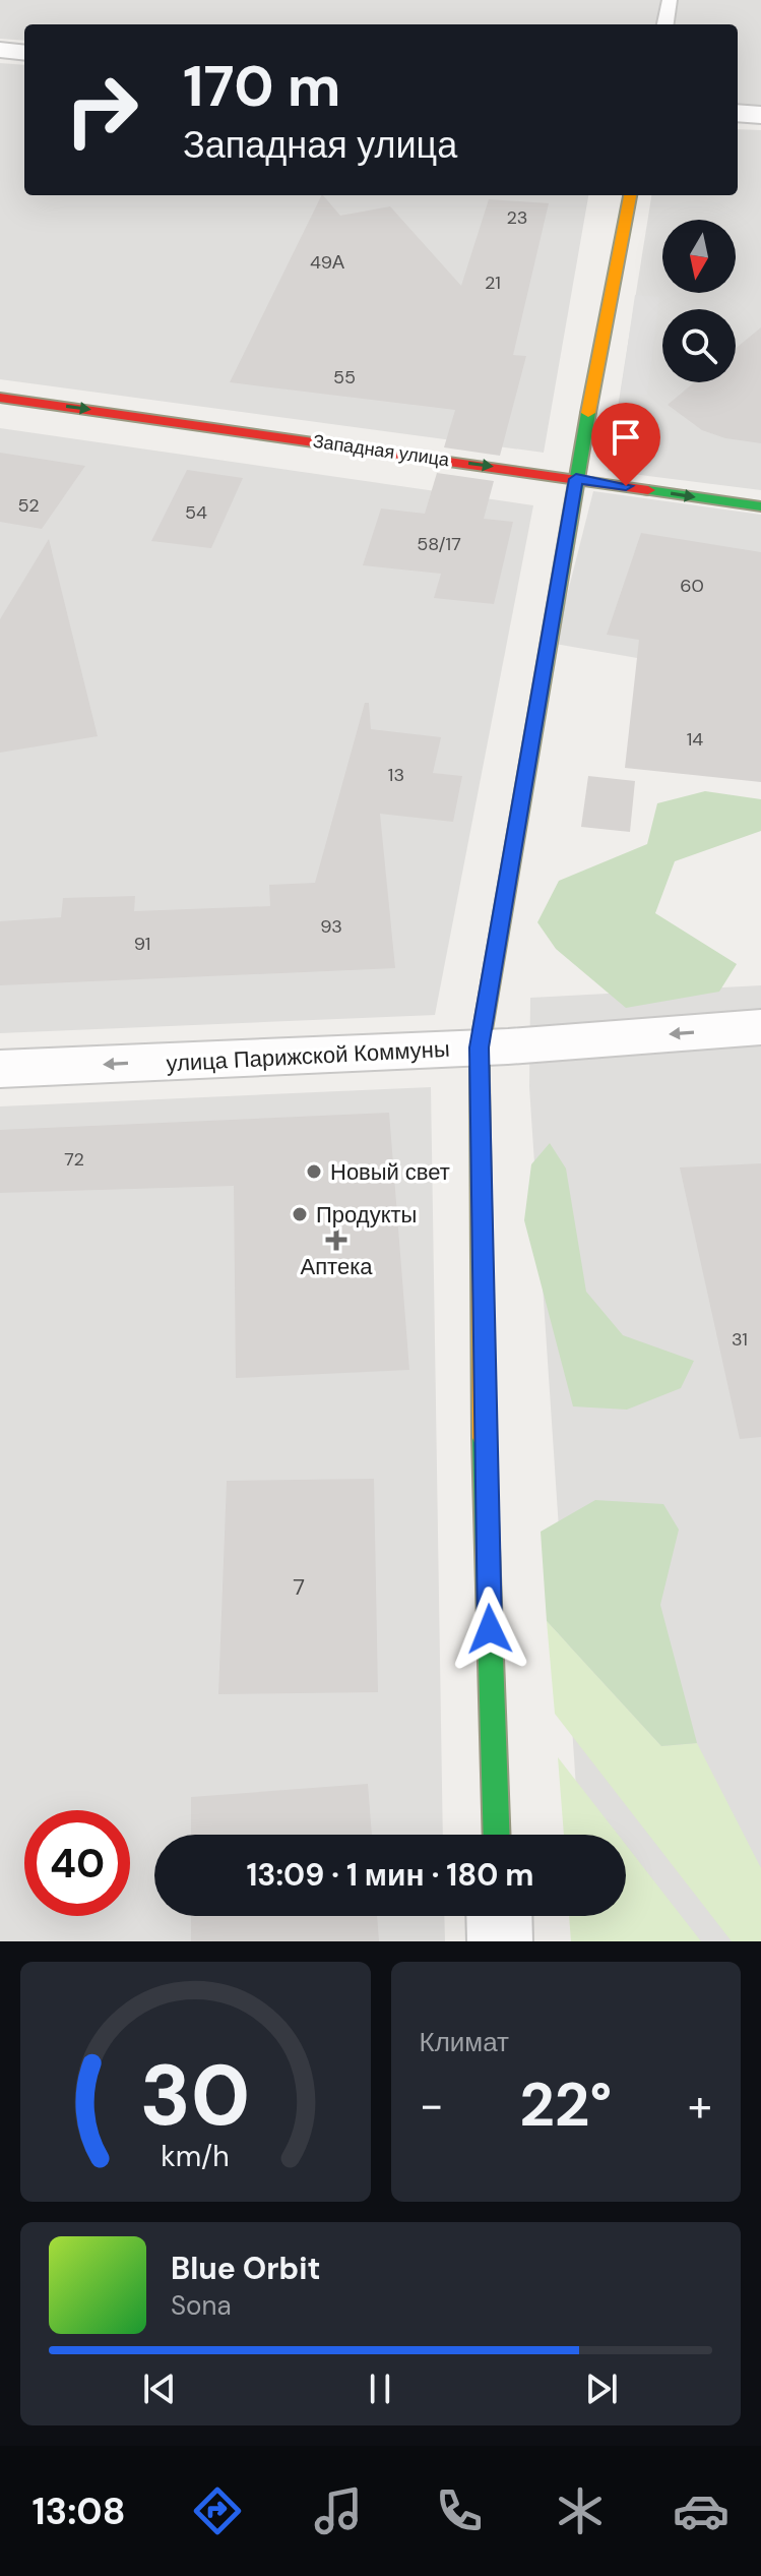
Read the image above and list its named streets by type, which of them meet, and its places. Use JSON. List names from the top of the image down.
{
  "streets": {
    "street": ["Западная улица", "улица Парижской Коммуны"]
  },
  "one_way": ["Западная улица", "улица Парижской Коммуны"],
  "places": {
    "other": ["Новый свет", "Продукты"],
    "health": ["Аптека"]
  },
  "house_numbers": [
    "23",
    "49А",
    "21",
    "55",
    "52",
    "54",
    "58/17",
    "60",
    "14",
    "13",
    "93",
    "91",
    "72",
    "31",
    "7"
  ],
  "north": "bottom",
  "page": {
    "turn": ["170 m", "Западная улица"],
    "limit": "40",
    "trip": "13:09 · 1 мин · 180 m",
    "tile": "Климат",
    "heat": ["−", "22°", "+"],
    "song": ["Blue Orbit", "Sona"],
    "tabs": "13:08",
    "gauge": ["30", "km/h"]
  }
}
